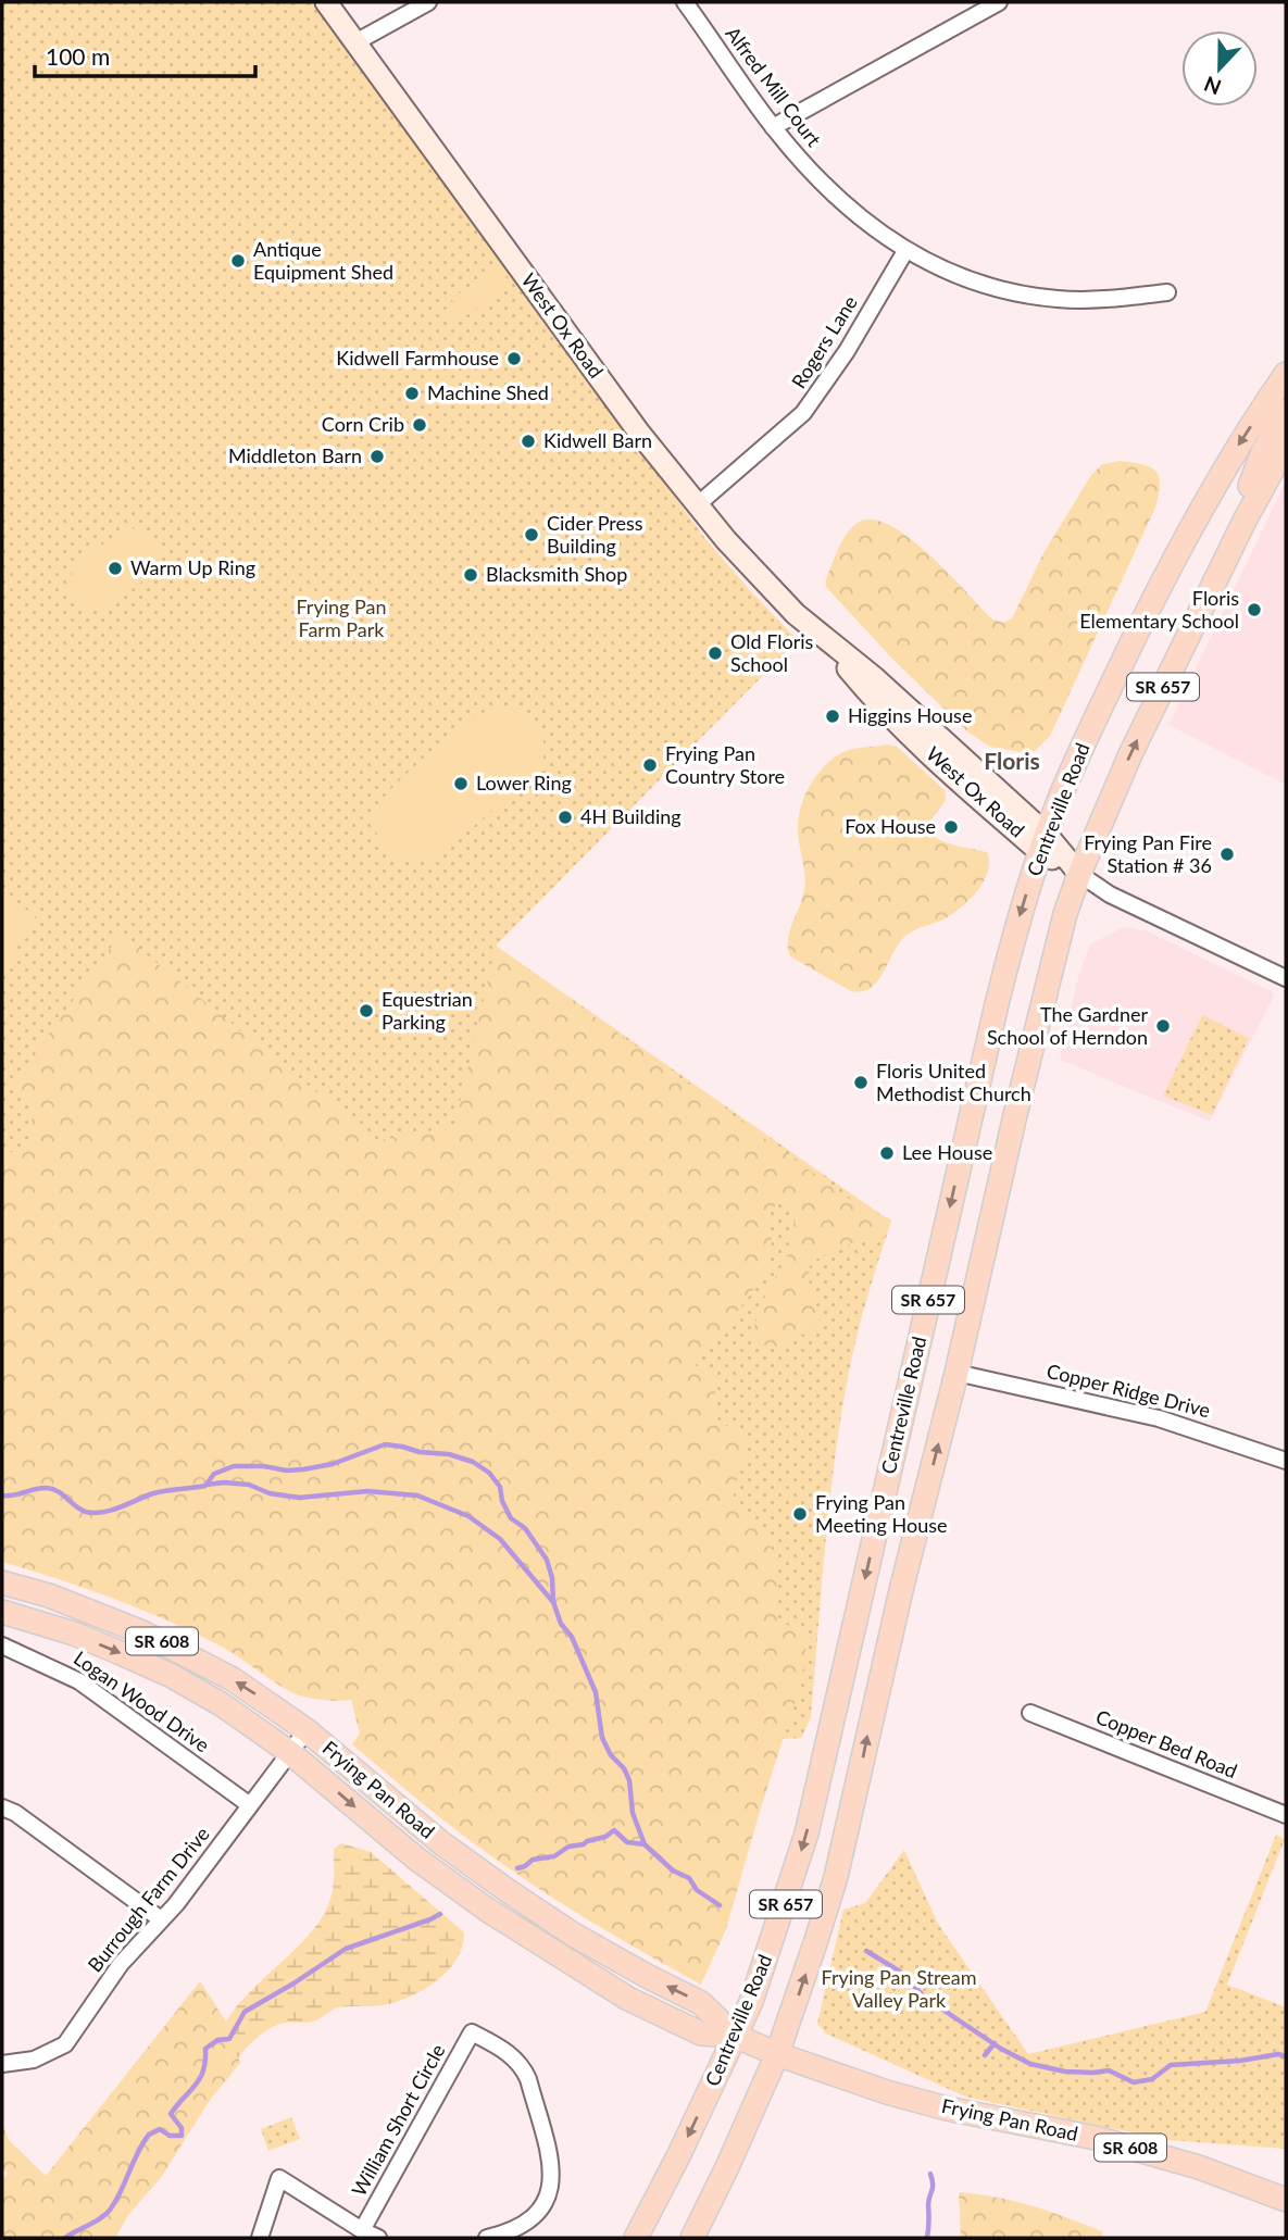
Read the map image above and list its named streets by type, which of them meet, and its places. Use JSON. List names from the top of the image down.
{
  "streets": {
    "main road": [
      "West Ox Road",
      "SR 657",
      "Centreville Road",
      "SR 608",
      "Frying Pan Road"
    ],
    "street": [
      "Alfred Mill Court",
      "Rogers Lane",
      "Copper Ridge Drive",
      "Logan Wood Drive",
      "Copper Bed Road",
      "Burrough Farm Drive",
      "William Short Circle"
    ]
  },
  "crossings": [
    ["Alfred Mill Court", "Rogers Lane"],
    ["West Ox Road", "Rogers Lane"],
    ["West Ox Road", "SR 657"],
    ["West Ox Road", "Centreville Road"],
    ["SR 657", "Copper Ridge Drive"],
    ["SR 657", "Frying Pan Road"],
    ["Centreville Road", "Frying Pan Road"],
    ["Logan Wood Drive", "Burrough Farm Drive"],
    ["Frying Pan Road", "Burrough Farm Drive"]
  ],
  "districts": ["Floris"],
  "parks": ["Frying Pan Farm Park", "Frying Pan Stream Valley Park"],
  "places": [
    "Antique Equipment Shed",
    "Kidwell Farmhouse",
    "Machine Shed",
    "Corn Crib",
    "Kidwell Barn",
    "Middleton Barn",
    "Cider Press Building",
    "Warm Up Ring",
    "Blacksmith Shop",
    "Floris Elementary School",
    "Old Floris School",
    "Higgins House",
    "Frying Pan Country Store",
    "Lower Ring",
    "4H Building",
    "Fox House",
    "Frying Pan Fire Station # 36",
    "Equestrian Parking",
    "The Gardner School of Herndon",
    "Floris United Methodist Church",
    "Lee House",
    "Frying Pan Meeting House"
  ],
  "scale_bar": "100 m",
  "north": "bottom"
}
